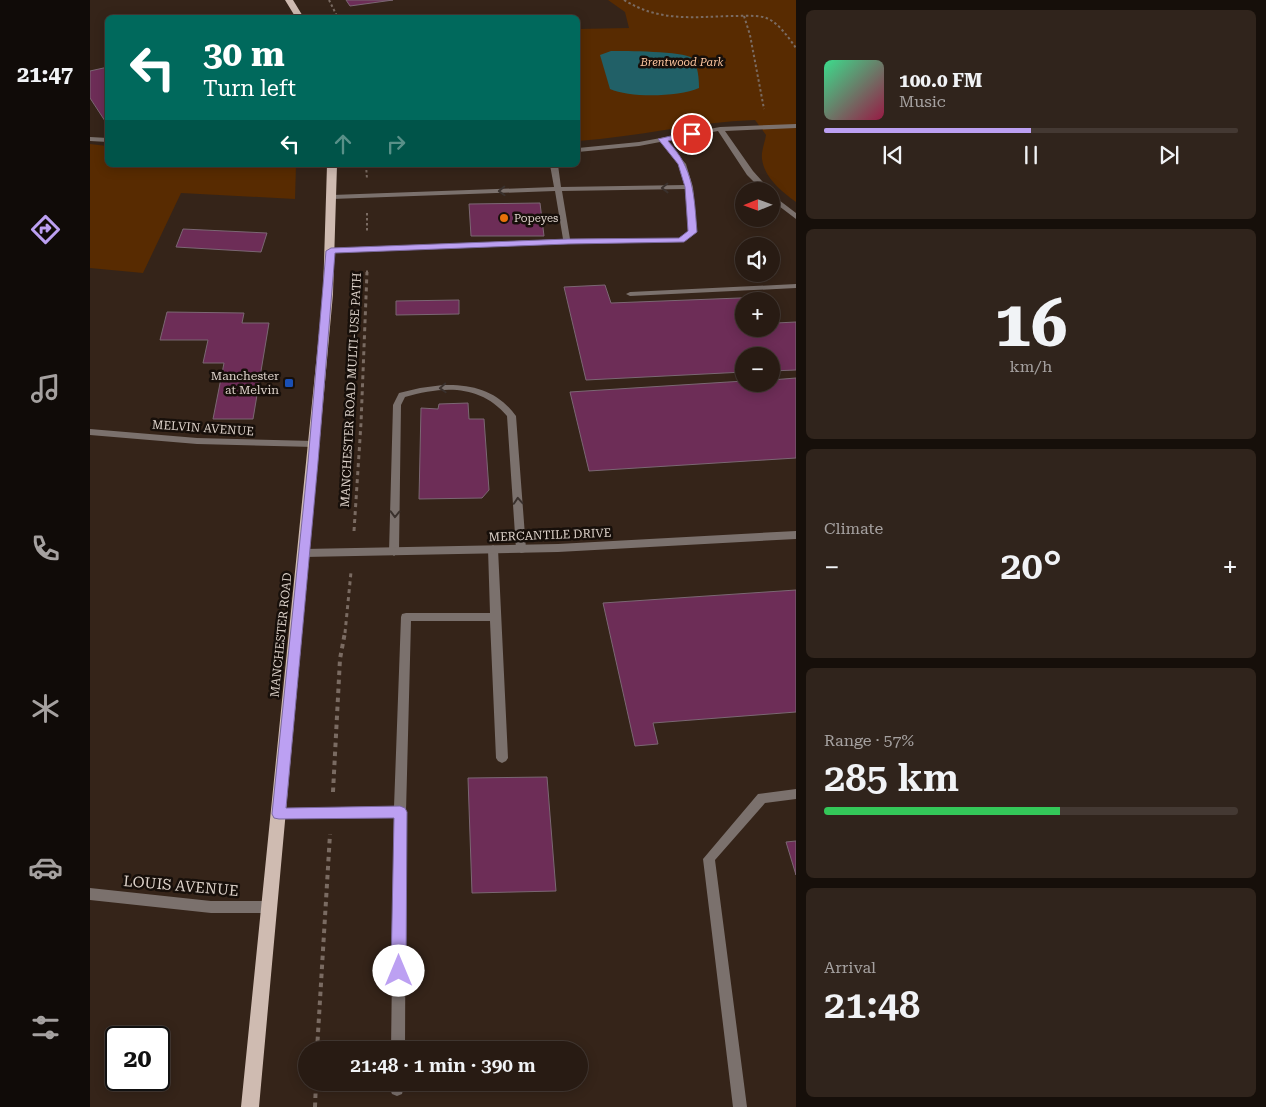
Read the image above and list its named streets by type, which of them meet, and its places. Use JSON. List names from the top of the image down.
{
  "streets": {
    "main road": ["MANCHESTER ROAD"],
    "street": ["MELVIN AVENUE", "MERCANTILE DRIVE", "LOUIS AVENUE"],
    "path": ["MANCHESTER ROAD MULTI-USE PATH"]
  },
  "crossings": [
    ["MELVIN AVENUE", "MANCHESTER ROAD"],
    ["MERCANTILE DRIVE", "MANCHESTER ROAD"],
    ["MANCHESTER ROAD", "LOUIS AVENUE"]
  ],
  "parks": ["Brentwood Park"],
  "places": {
    "other": ["Popeyes"],
    "transit": ["Manchester at Melvin"]
  },
  "north": "left",
  "page": {
    "tabs": "21:47",
    "turn": ["30 m", "Turn left"],
    "song": ["100.0 FM", "Music"],
    "map_buttons": ["+", "−"],
    "tile": [
      ["16", "km/h"],
      "Climate",
      ["Range · 57%", "285 km"],
      ["Arrival", "21:48"]
    ],
    "heat": ["−", "20°", "+"],
    "limit": "20",
    "trip": "21:48 · 1 min · 390 m"
  }
}
